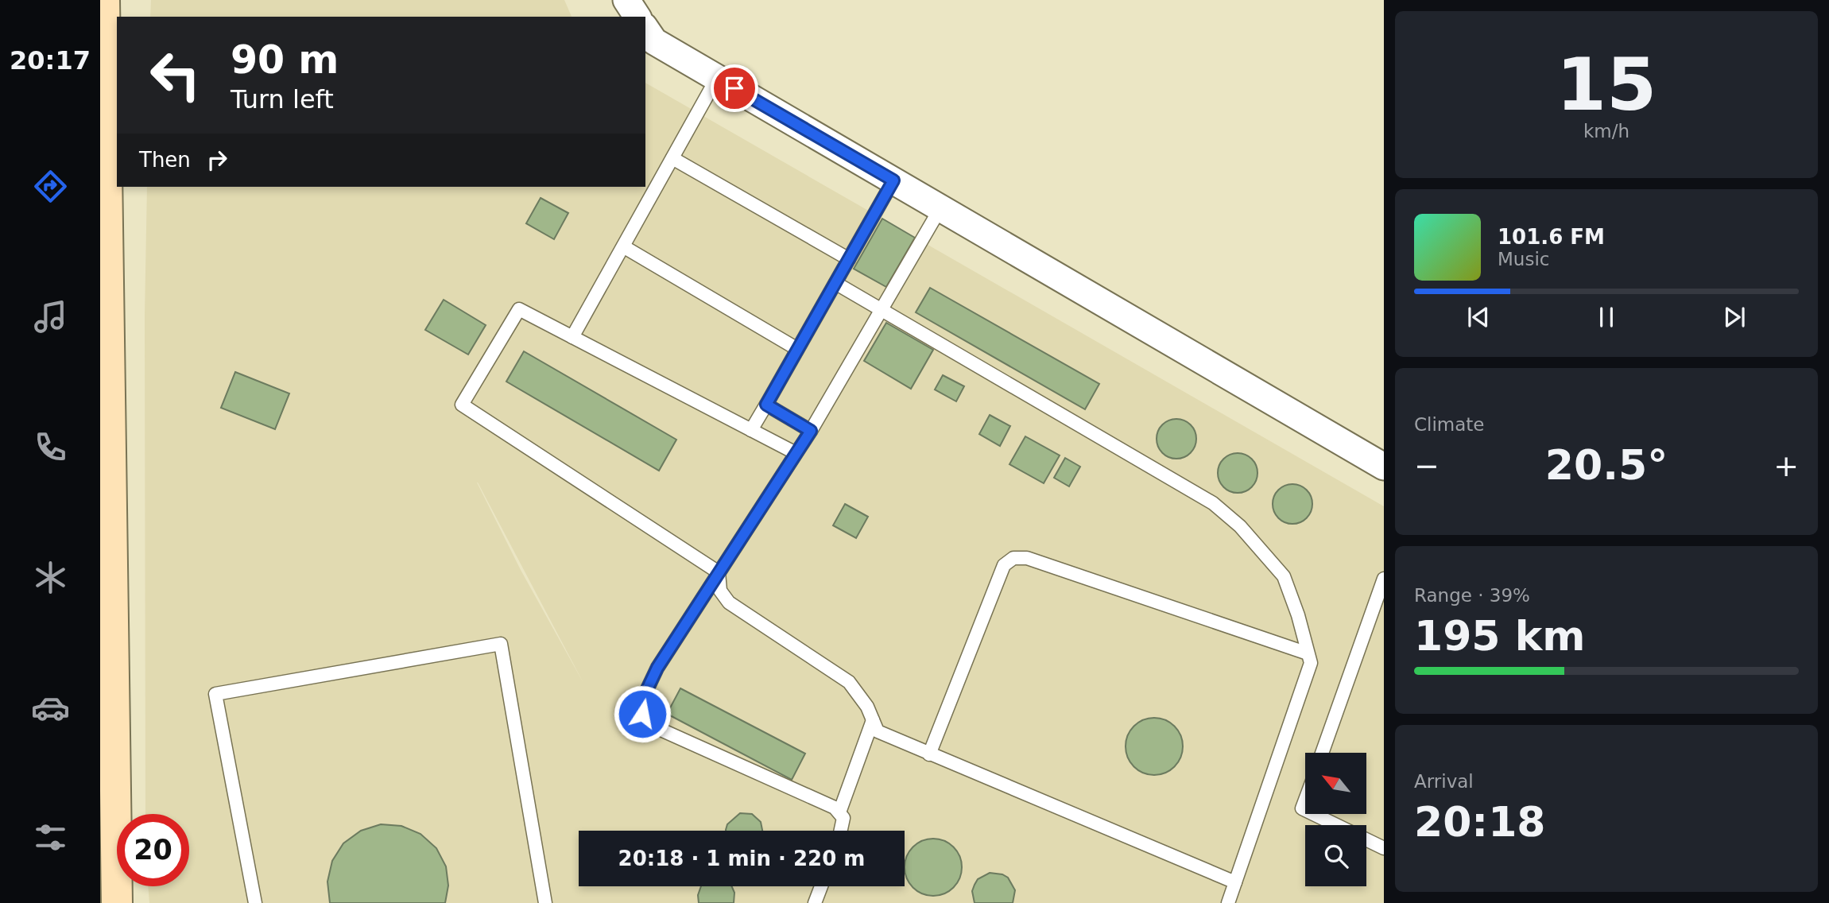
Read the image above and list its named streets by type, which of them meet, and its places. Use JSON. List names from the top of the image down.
{
  "north": "top left",
  "page": {
    "tabs": "20:17",
    "tile": [
      ["15", "km/h"],
      "Climate",
      ["Range · 39%", "195 km"],
      ["Arrival", "20:18"]
    ],
    "turn": ["90 m", "Turn left"],
    "then": "Then",
    "song": ["101.6 FM", "Music"],
    "heat": ["−", "20.5°", "+"],
    "limit": "20",
    "trip": "20:18 · 1 min · 220 m"
  }
}
